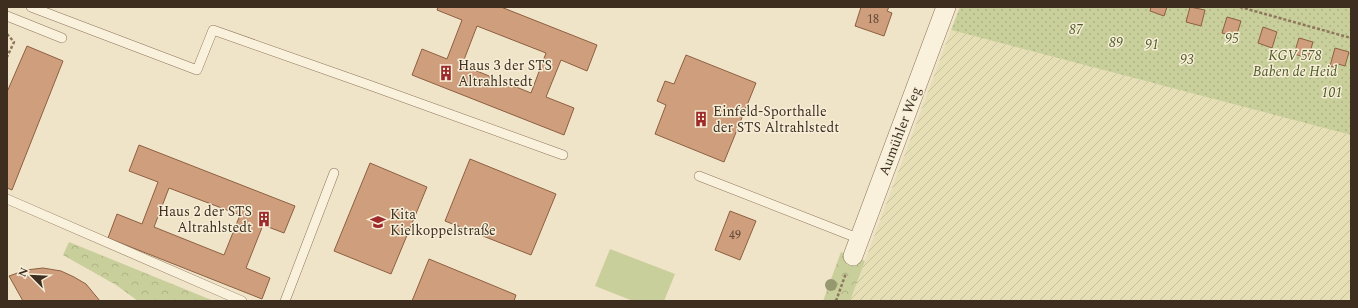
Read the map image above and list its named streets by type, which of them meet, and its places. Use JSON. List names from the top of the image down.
{
  "streets": {
    "street": ["Aumühler Weg"]
  },
  "parks": [
    "87",
    "95",
    "89",
    "91",
    "KGV 578 Baben de Heid",
    "93",
    "101"
  ],
  "places": {
    "building": ["Haus 3 der STS Altrahlstedt", "Einfeld-Sporthalle der STS Altrahlstedt", "Haus 2 der STS Altrahlstedt"],
    "school or university": ["Kita Kielkoppelstraße"]
  },
  "house_numbers": ["18", "49"],
  "north": "top left"
}
